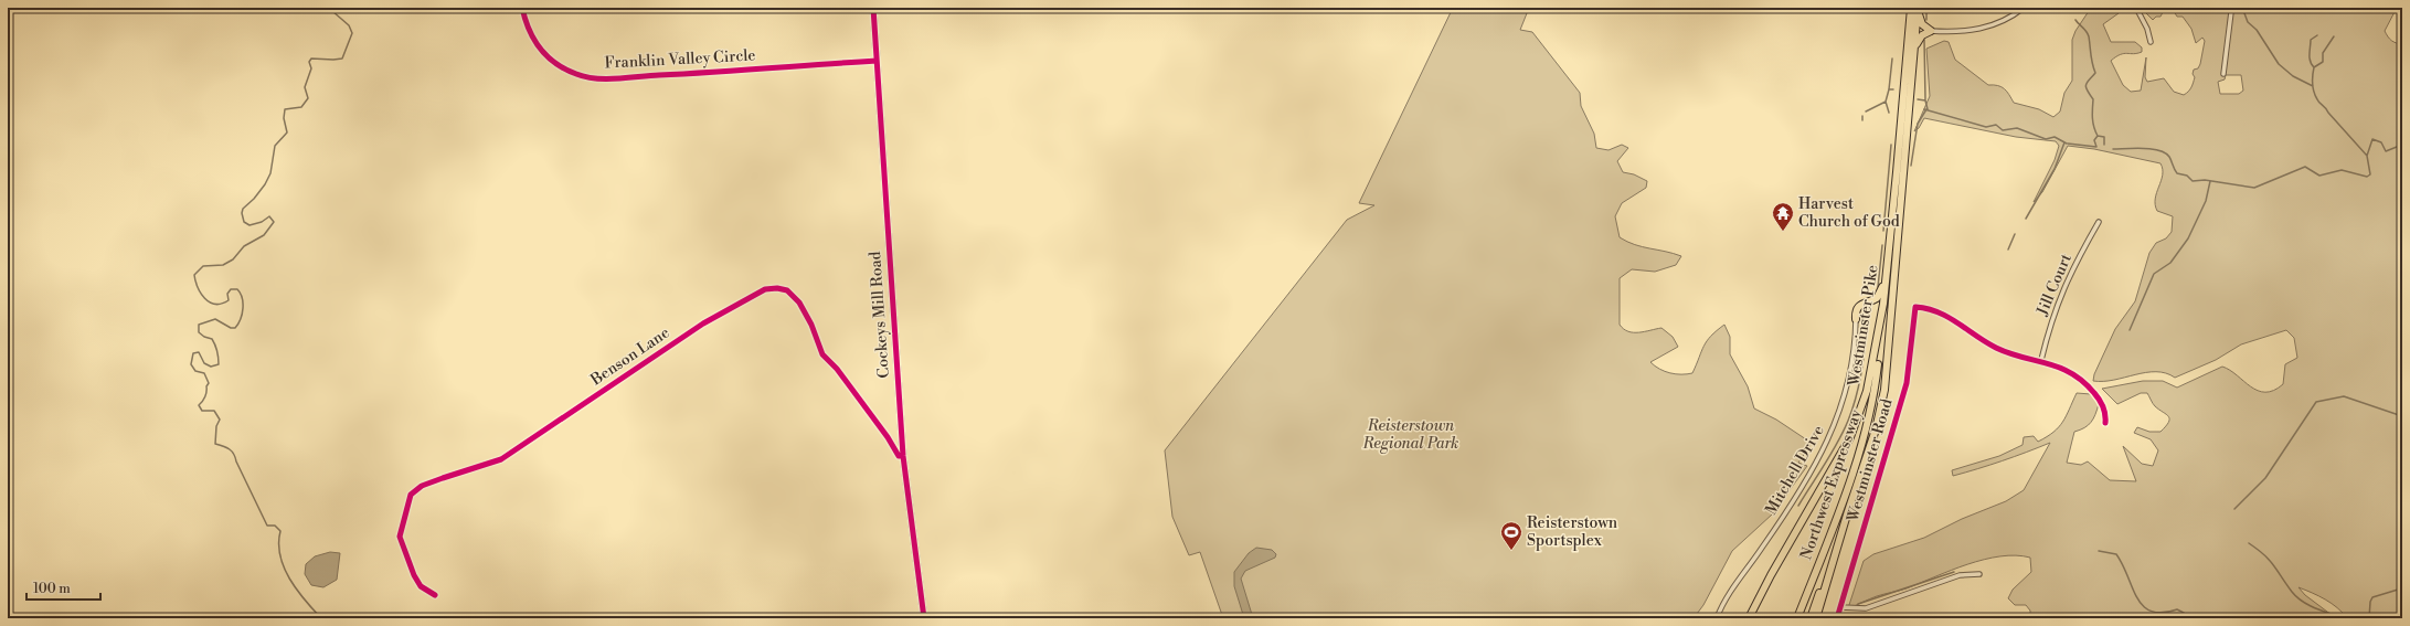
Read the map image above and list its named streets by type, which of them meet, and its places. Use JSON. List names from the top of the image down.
{
  "streets": {
    "highway": ["Westminster Pike", "Northwest Expressway"],
    "street": [
      "Franklin Valley Circle",
      "Jill Court",
      "Cockeys Mill Road",
      "Benson Lane",
      "Westminster Road",
      "Mitchell Drive"
    ]
  },
  "crossings": [
    ["Franklin Valley Circle", "Cockeys Mill Road"],
    ["Jill Court", "Westminster Road"],
    ["Cockeys Mill Road", "Benson Lane"],
    ["Westminster Pike", "Northwest Expressway"]
  ],
  "parks": ["Reisterstown Regional Park"],
  "places": {
    "temple": ["Harvest Church of God"],
    "sports": ["Reisterstown Sportsplex"]
  },
  "scale_bar": "100 m"
}
